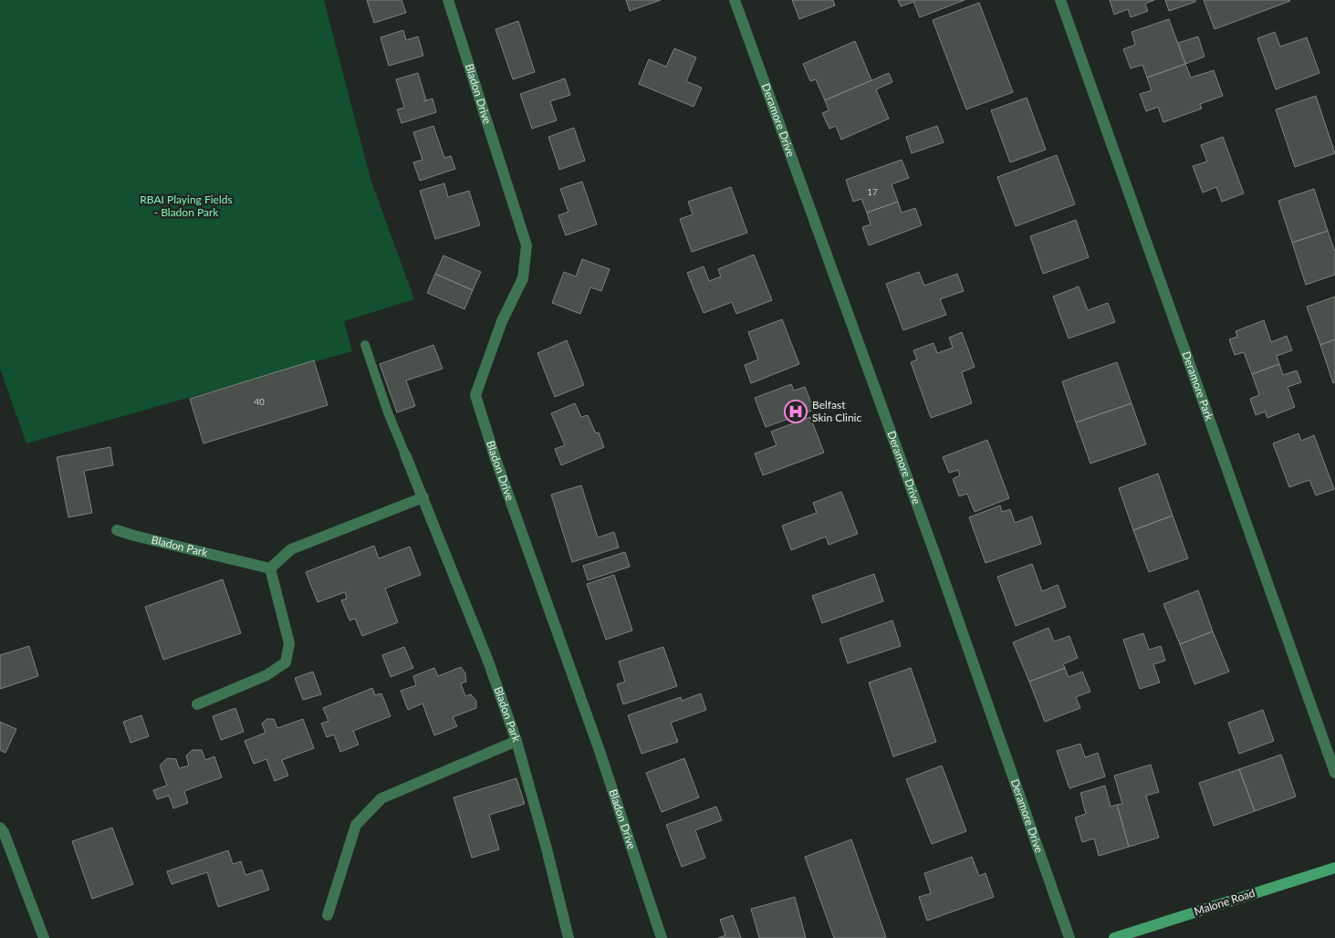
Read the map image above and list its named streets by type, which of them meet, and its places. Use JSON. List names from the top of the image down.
{
  "streets": {
    "main road": ["Malone Road"],
    "street": [
      "Bladon Drive",
      "Deramore Drive",
      "Deramore Park",
      "Bladon Park"
    ]
  },
  "parks": ["RBAI Playing Fields - Bladon Park"],
  "places": {
    "hospital": ["Belfast Skin Clinic"]
  },
  "house_numbers": ["17", "40"]
}
